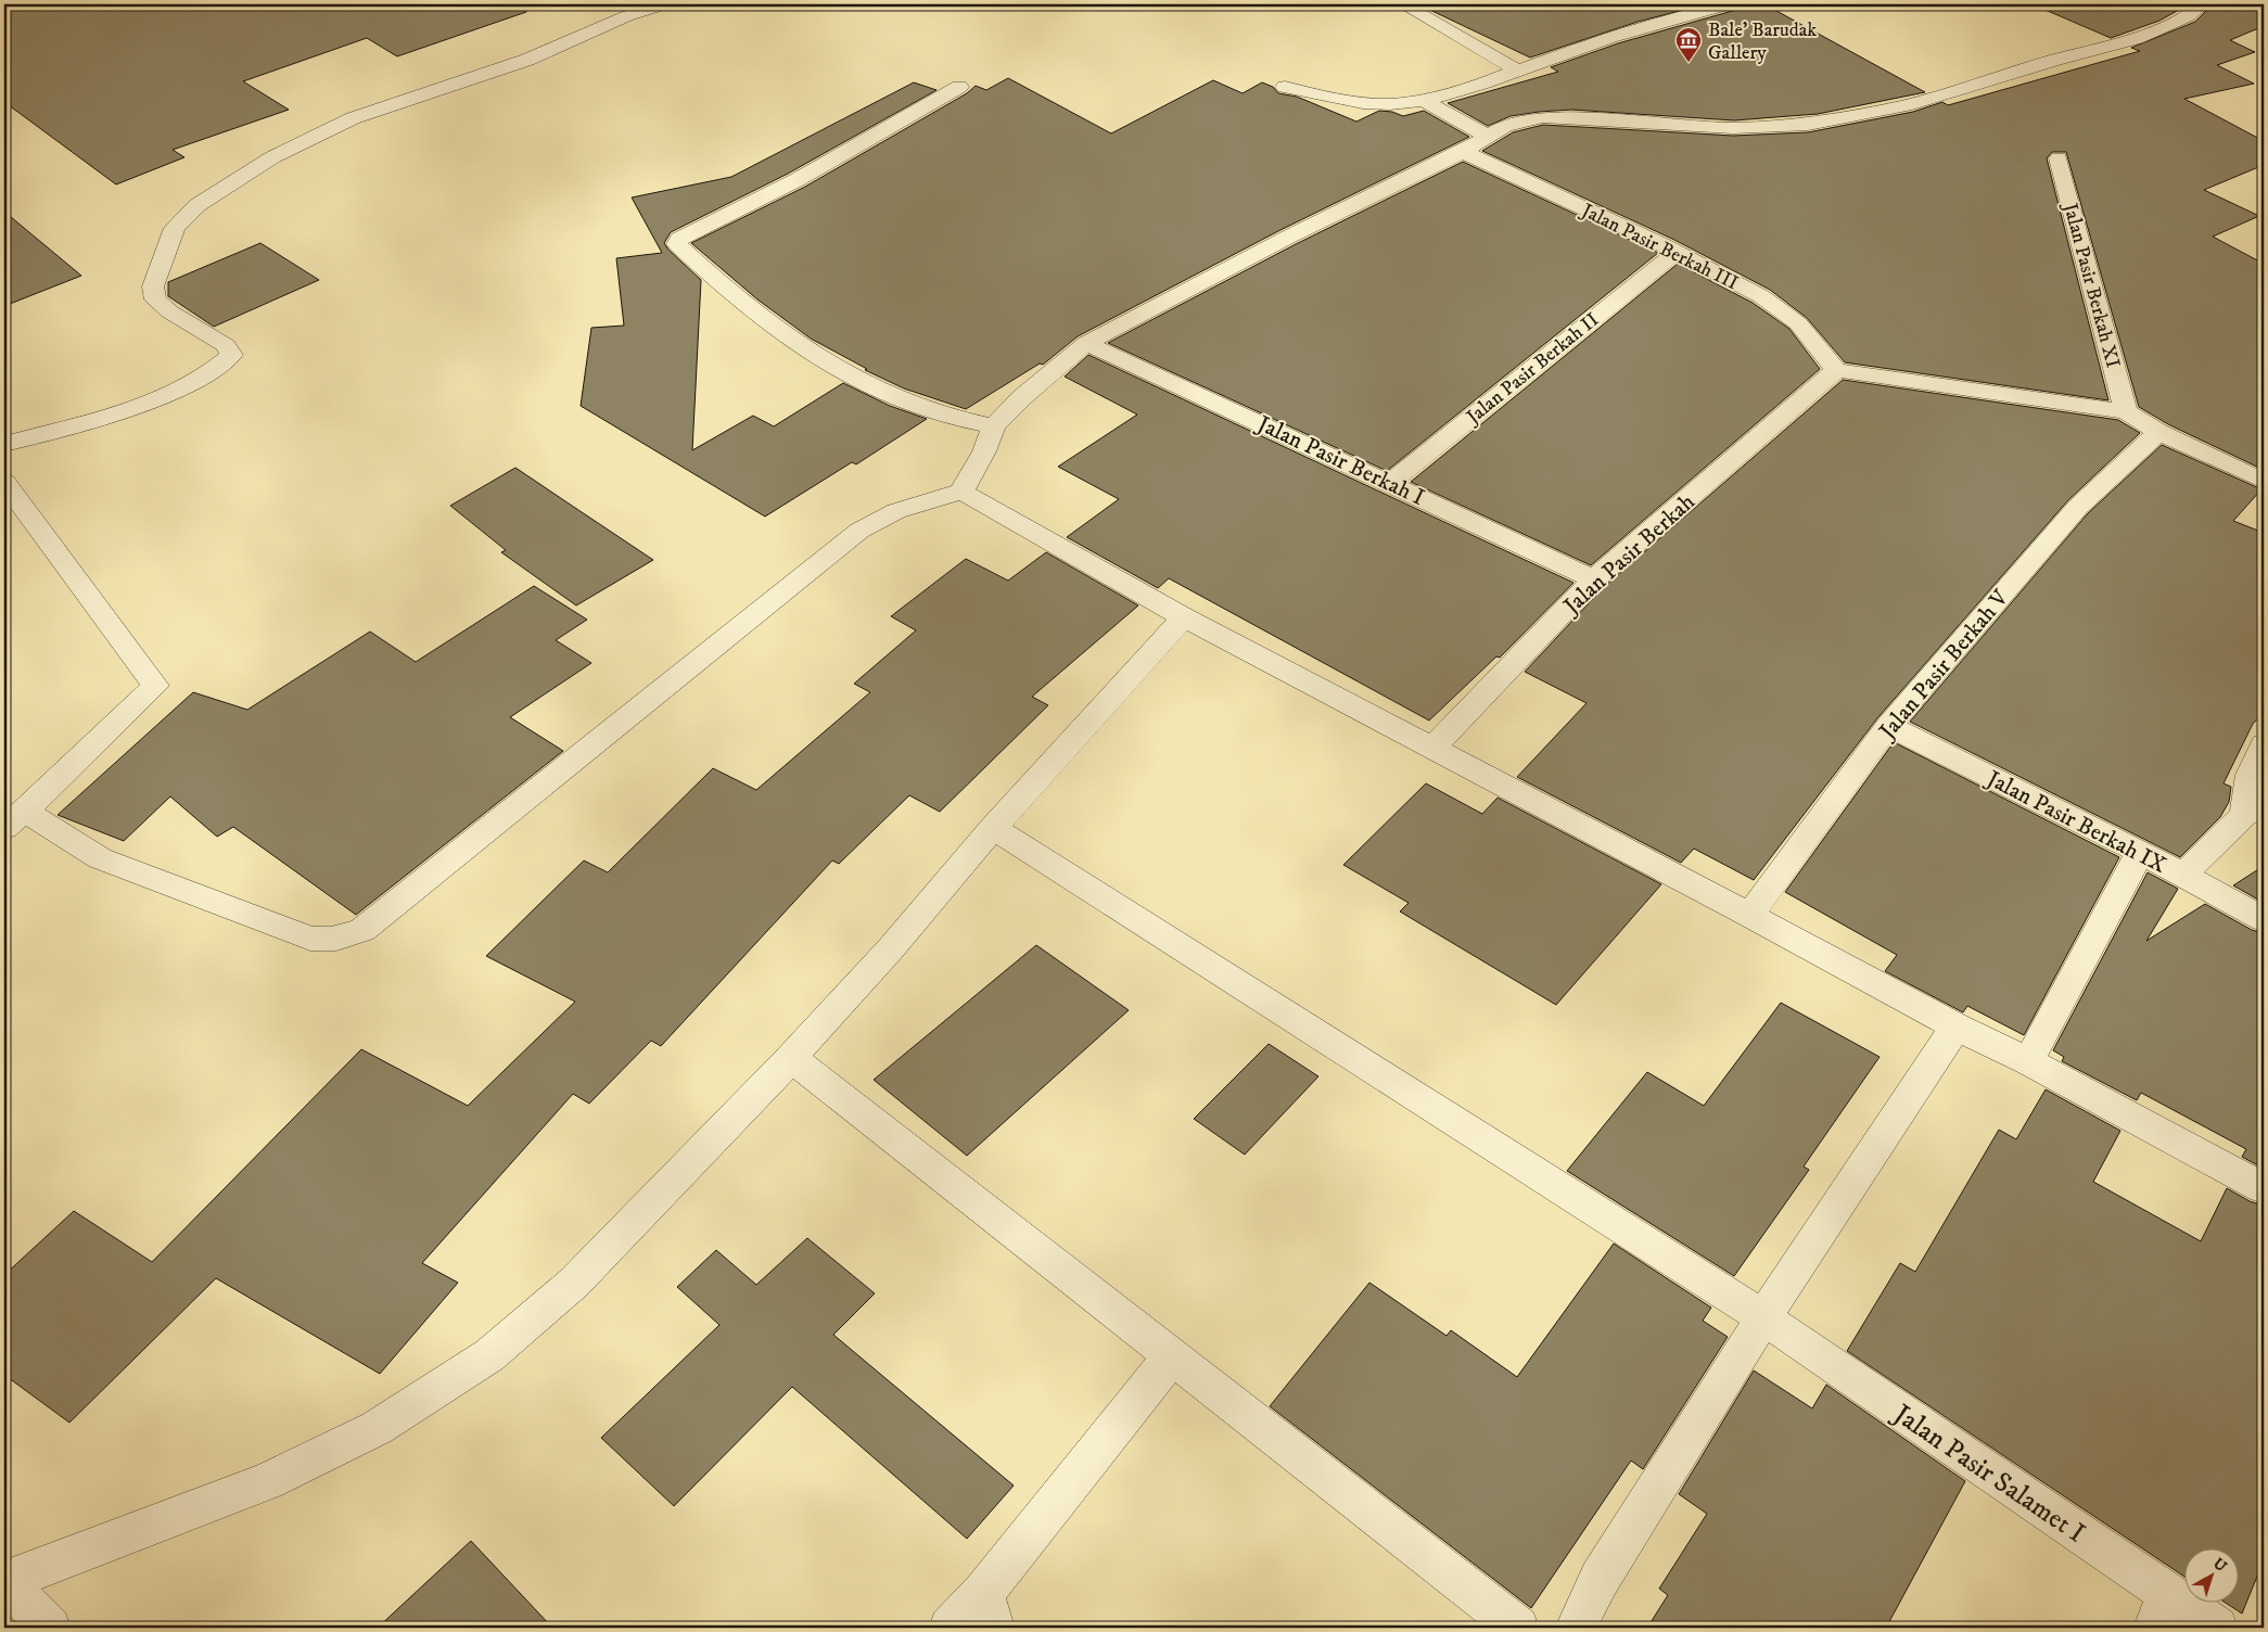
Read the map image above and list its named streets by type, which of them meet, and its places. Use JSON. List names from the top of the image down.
{
  "streets": {
    "street": [
      "Jalan Pasir Berkah III",
      "Jalan Pasir Berkah XI",
      "Jalan Pasir Berkah II",
      "Jalan Pasir Berkah I",
      "Jalan Pasir Berkah",
      "Jalan Pasir Berkah V",
      "Jalan Pasir Berkah IX",
      "Jalan Pasir Salamet I"
    ]
  },
  "crossings": [
    ["Jalan Pasir Berkah III", "Jalan Pasir Berkah II"],
    ["Jalan Pasir Berkah III", "Jalan Pasir Berkah"],
    ["Jalan Pasir Berkah II", "Jalan Pasir Berkah I"],
    ["Jalan Pasir Berkah I", "Jalan Pasir Berkah"],
    ["Jalan Pasir Berkah V", "Jalan Pasir Berkah IX"]
  ],
  "places": {
    "museum": ["Bale' Barudak Gallery"]
  },
  "north": "top right"
}
